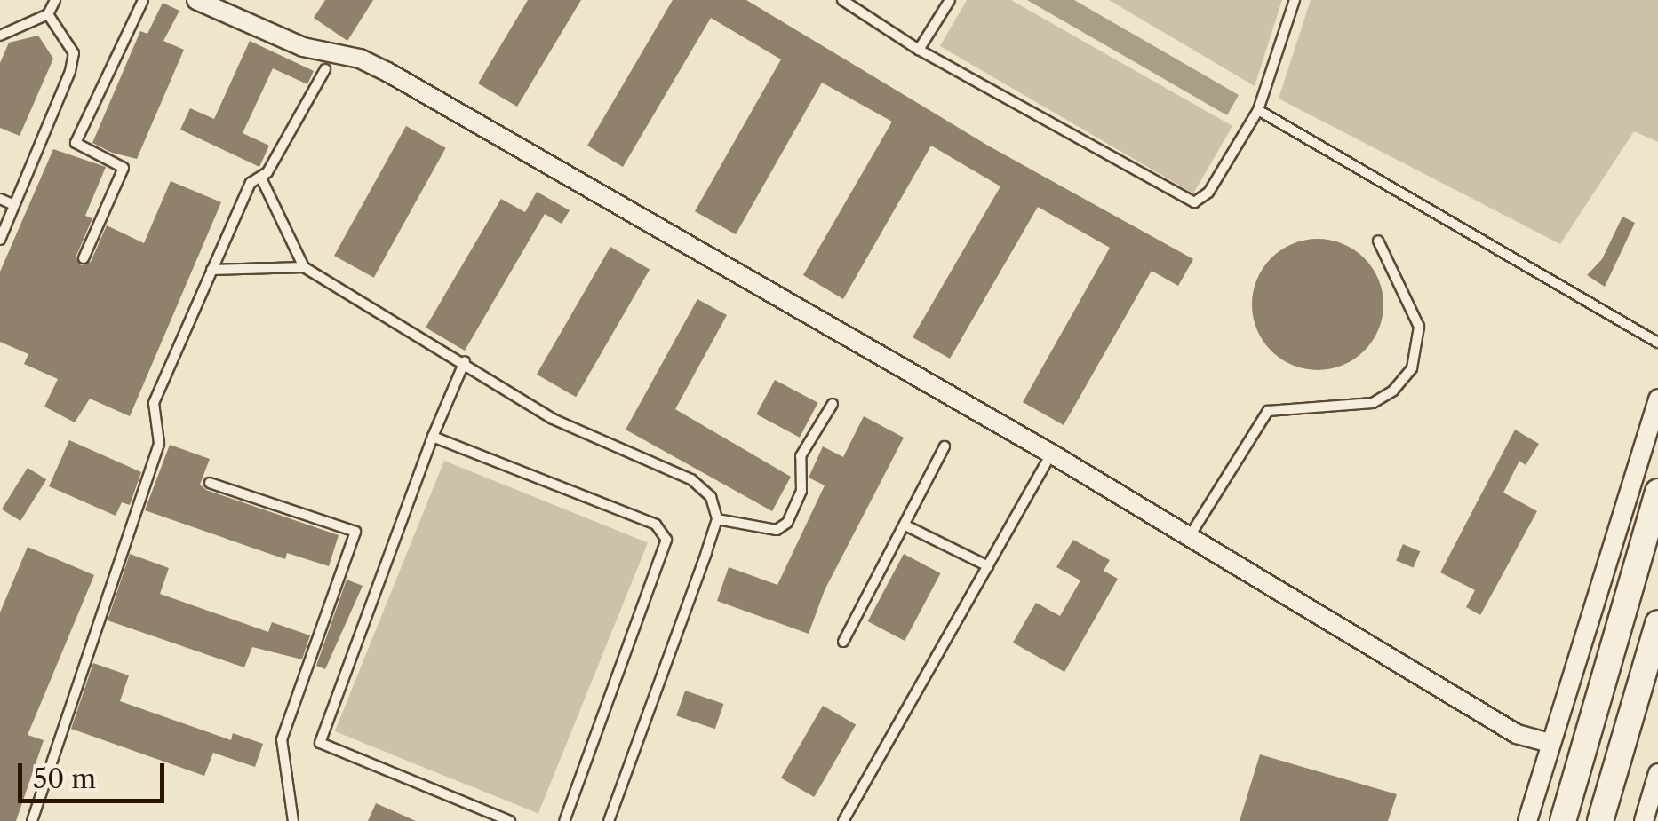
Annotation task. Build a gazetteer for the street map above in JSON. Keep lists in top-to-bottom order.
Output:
{
  "scale_bar": "50 m"
}
